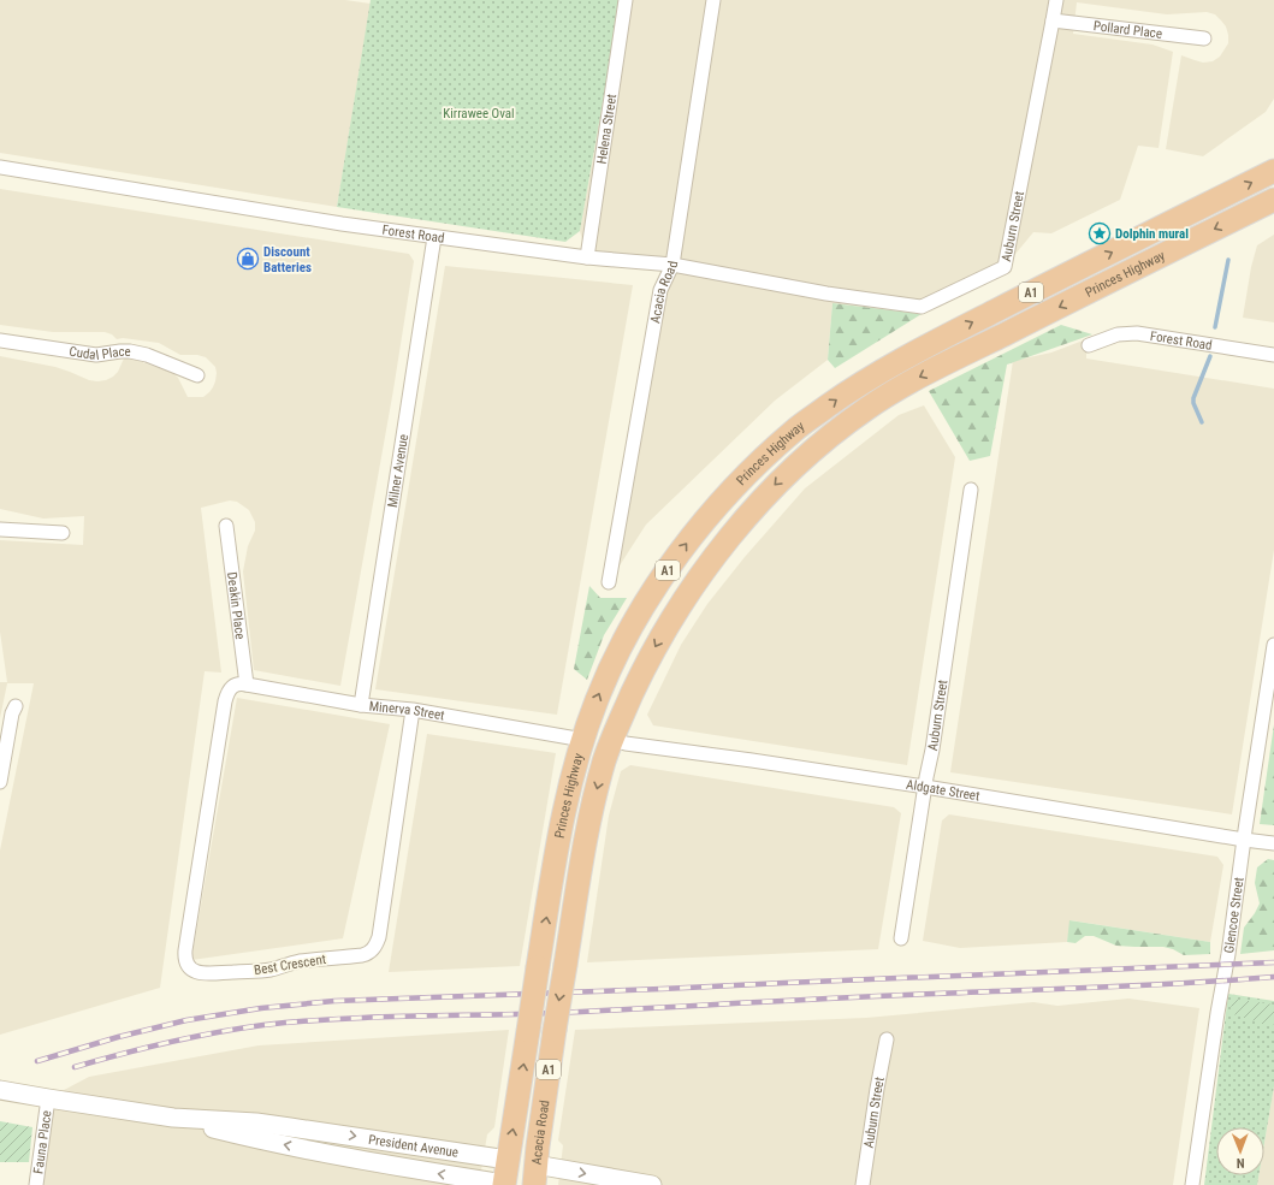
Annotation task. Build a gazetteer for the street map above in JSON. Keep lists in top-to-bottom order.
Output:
{
  "streets": {
    "highway": [
      "Princes Highway",
      "Acacia Road",
      "A1",
      "President Avenue"
    ],
    "street": [
      "Pollard Place",
      "Helena Street",
      "Auburn Street",
      "Forest Road",
      "Cudal Place",
      "Milner Avenue",
      "Deakin Place",
      "Minerva Street",
      "Aldgate Street",
      "Glencoe Street",
      "Best Crescent",
      "Fauna Place"
    ]
  },
  "crossings": [
    ["Pollard Place", "Auburn Street"],
    ["Helena Street", "Forest Road"],
    ["Auburn Street", "Forest Road"],
    ["Auburn Street", "Aldgate Street"],
    ["Forest Road", "Acacia Road"],
    ["Forest Road", "Milner Avenue"],
    ["Princes Highway", "Acacia Road"],
    ["Princes Highway", "Minerva Street"],
    ["Princes Highway", "Aldgate Street"],
    ["Acacia Road", "President Avenue"],
    ["Milner Avenue", "Minerva Street"],
    ["Deakin Place", "Minerva Street"],
    ["Minerva Street", "Best Crescent"],
    ["Aldgate Street", "Glencoe Street"],
    ["Fauna Place", "President Avenue"]
  ],
  "parks": ["Kirrawee Oval"],
  "places": {
    "place": ["Dolphin mural"],
    "shop": ["Discount Batteries"]
  },
  "north": "bottom"
}
